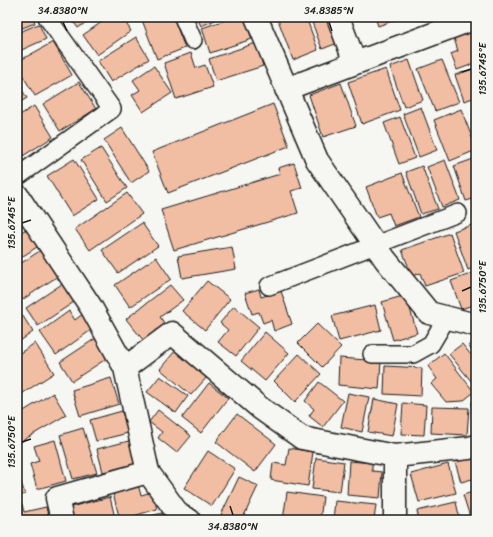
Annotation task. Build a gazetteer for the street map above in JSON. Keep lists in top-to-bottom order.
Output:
{
  "coordinates": [
    "34.8380°N",
    "34.8385°N",
    "135.6745°E",
    "135.6750°E"
  ]
}
